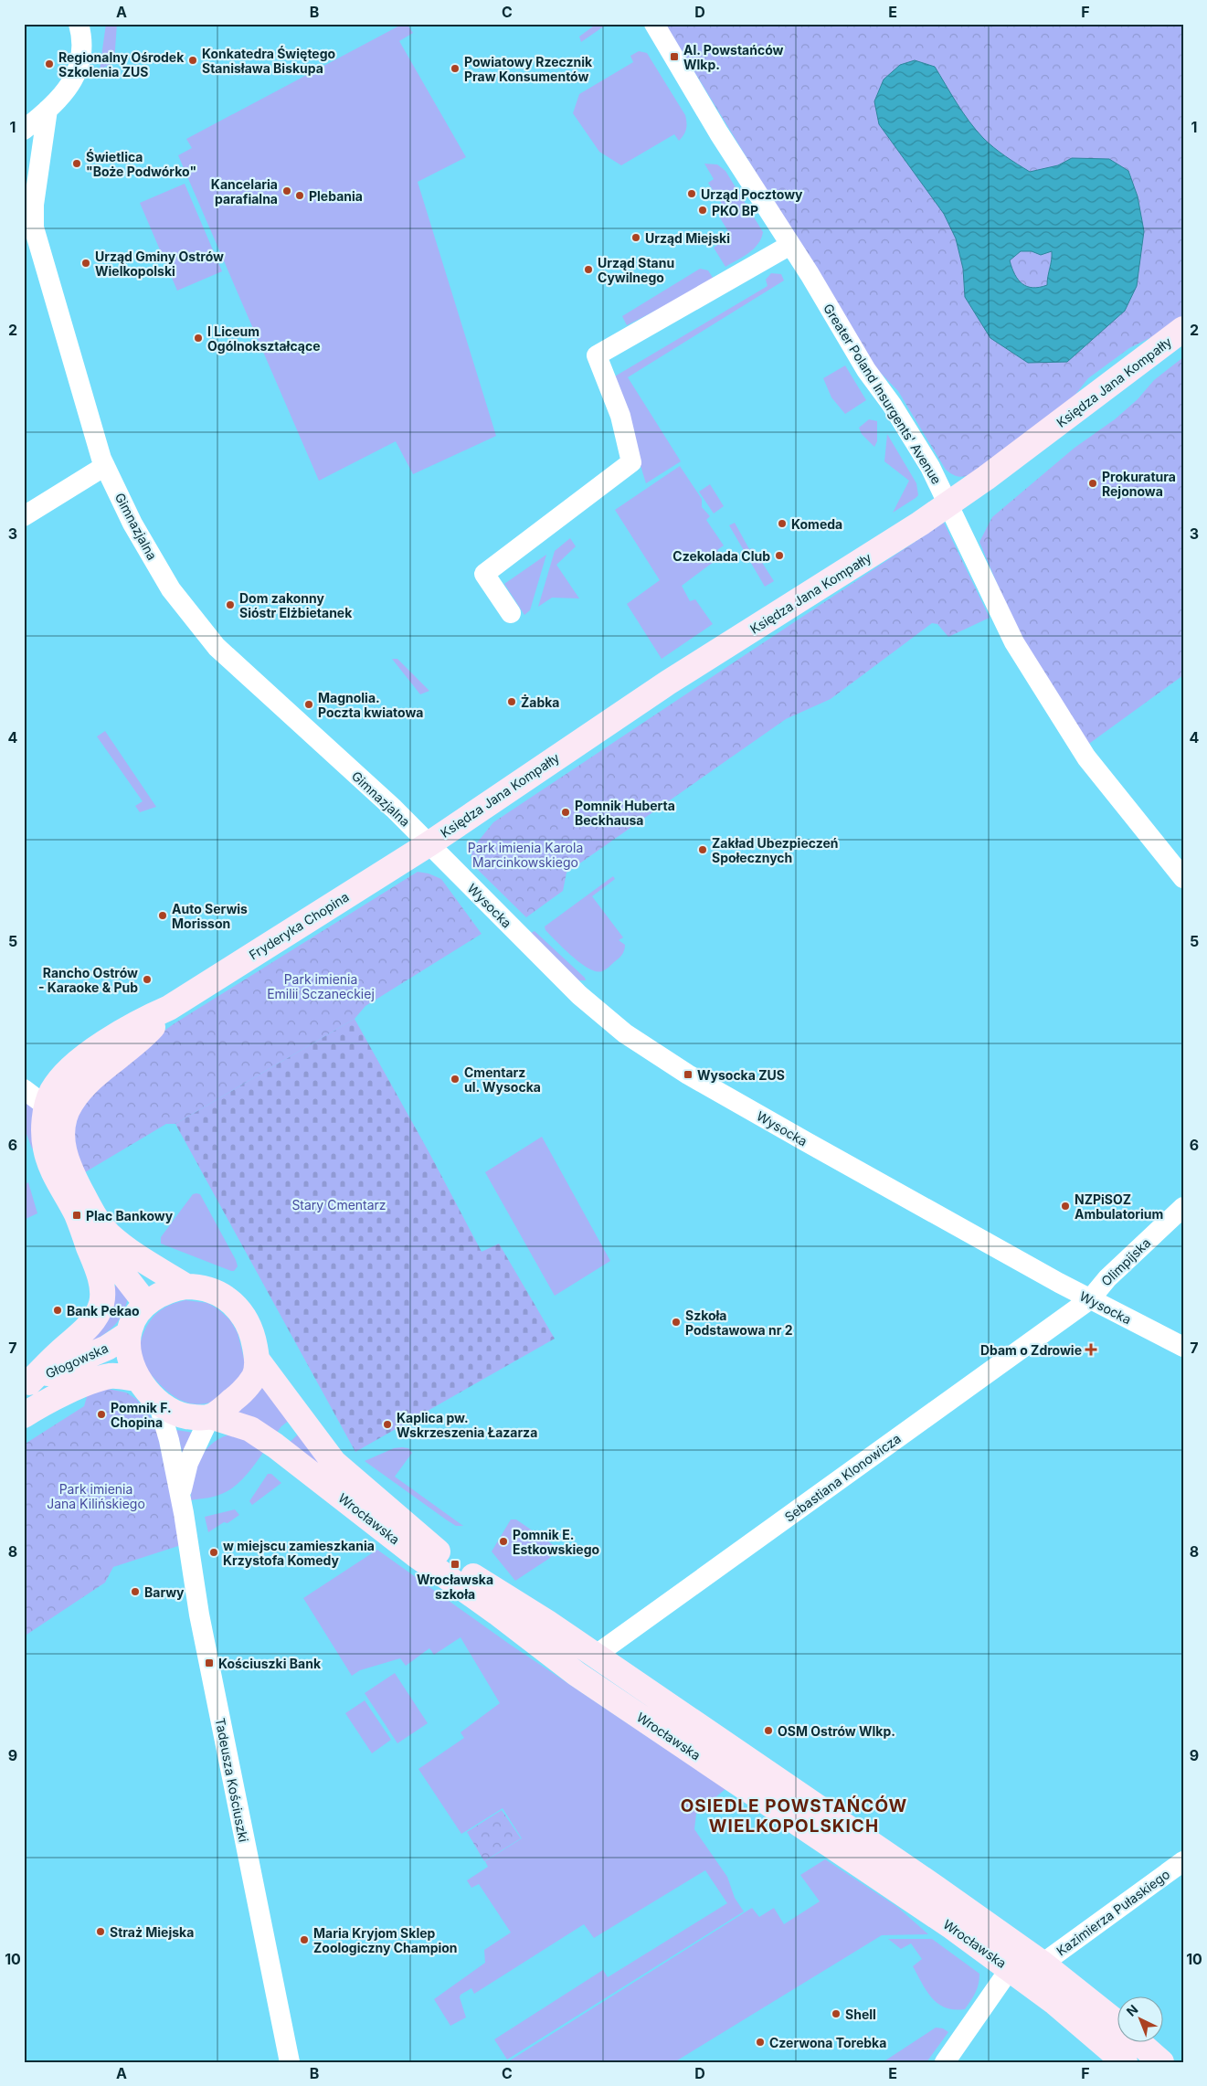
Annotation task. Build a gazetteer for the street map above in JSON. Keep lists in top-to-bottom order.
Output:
{
  "streets": {
    "main road": [
      "Księdza Jana Kompałły",
      "Fryderyka Chopina",
      "Głogowska",
      "Wrocławska"
    ],
    "street": [
      "Greater Poland Insurgents' Avenue",
      "Gimnazjalna",
      "Wysocka",
      "Olimpijska",
      "Sebastiana Klonowicza",
      "Tadeusza Kościuszki",
      "Kazimierza Pułaskiego"
    ]
  },
  "crossings": [
    ["Księdza Jana Kompałły", "Greater Poland Insurgents' Avenue"],
    ["Księdza Jana Kompałły", "Gimnazjalna"],
    ["Księdza Jana Kompałły", "Wysocka"],
    ["Księdza Jana Kompałły", "Fryderyka Chopina"],
    ["Gimnazjalna", "Wysocka"],
    ["Gimnazjalna", "Fryderyka Chopina"],
    ["Wysocka", "Fryderyka Chopina"],
    ["Wysocka", "Olimpijska"],
    ["Wysocka", "Sebastiana Klonowicza"],
    ["Olimpijska", "Sebastiana Klonowicza"],
    ["Głogowska", "Wrocławska"],
    ["Głogowska", "Tadeusza Kościuszki"],
    ["Sebastiana Klonowicza", "Wrocławska"],
    ["Wrocławska", "Tadeusza Kościuszki"],
    ["Wrocławska", "Kazimierza Pułaskiego"]
  ],
  "districts": ["OSIEDLE POWSTAŃCÓW WIELKOPOLSKICH"],
  "parks": [
    "Park imienia Karola Marcinkowskiego",
    "Park imienia Emilii Sczaneckiej",
    "Stary Cmentarz",
    "Park imienia Jana Kilińskiego"
  ],
  "places": {
    "transit": [
      "Al. Powstańców Wlkp.",
      "Wysocka ZUS",
      "Plac Bankowy",
      "Wrocławska szkoła",
      "Kościuszki Bank"
    ],
    "other": [
      "Konkatedra Świętego Stanisława Biskupa",
      "Regionalny Ośrodek Szkolenia ZUS",
      "Powiatowy Rzecznik Praw Konsumentów",
      "Świetlica \"Boże Podwórko\"",
      "Kancelaria parafialna",
      "Urząd Pocztowy",
      "Plebania",
      "PKO BP",
      "Urząd Miejski",
      "Urząd Gminy Ostrów Wielkopolski",
      "Urząd Stanu Cywilnego",
      "I Liceum Ogólnokształcące",
      "Prokuratura Rejonowa",
      "Komeda",
      "Czekolada Club",
      "Dom zakonny Sióstr Elżbietanek",
      "Żabka",
      "Magnolia. Poczta kwiatowa",
      "Pomnik Huberta Beckhausa",
      "Zakład Ubezpieczeń Społecznych",
      "Auto Serwis Morisson",
      "Rancho Ostrów - Karaoke & Pub",
      "Cmentarz ul. Wysocka",
      "NZPiSOZ Ambulatorium",
      "Bank Pekao",
      "Szkoła Podstawowa nr 2",
      "Pomnik F. Chopina",
      "Kaplica pw. Wskrzeszenia Łazarza",
      "Pomnik E. Estkowskiego",
      "w miejscu zamieszkania Krzystofa Komedy",
      "Barwy",
      "OSM Ostrów Wlkp.",
      "Straż Miejska",
      "Maria Kryjom Sklep Zoologiczny Champion",
      "Shell",
      "Czerwona Torebka"
    ],
    "health": ["Dbam o Zdrowie"]
  },
  "north": "top left",
  "grid": {
    "columns": [
      "A",
      "B",
      "C",
      "D",
      "E",
      "F"
    ],
    "rows": [
      "1",
      "2",
      "3",
      "4",
      "5",
      "6",
      "7",
      "8",
      "9",
      "10"
    ]
  }
}
